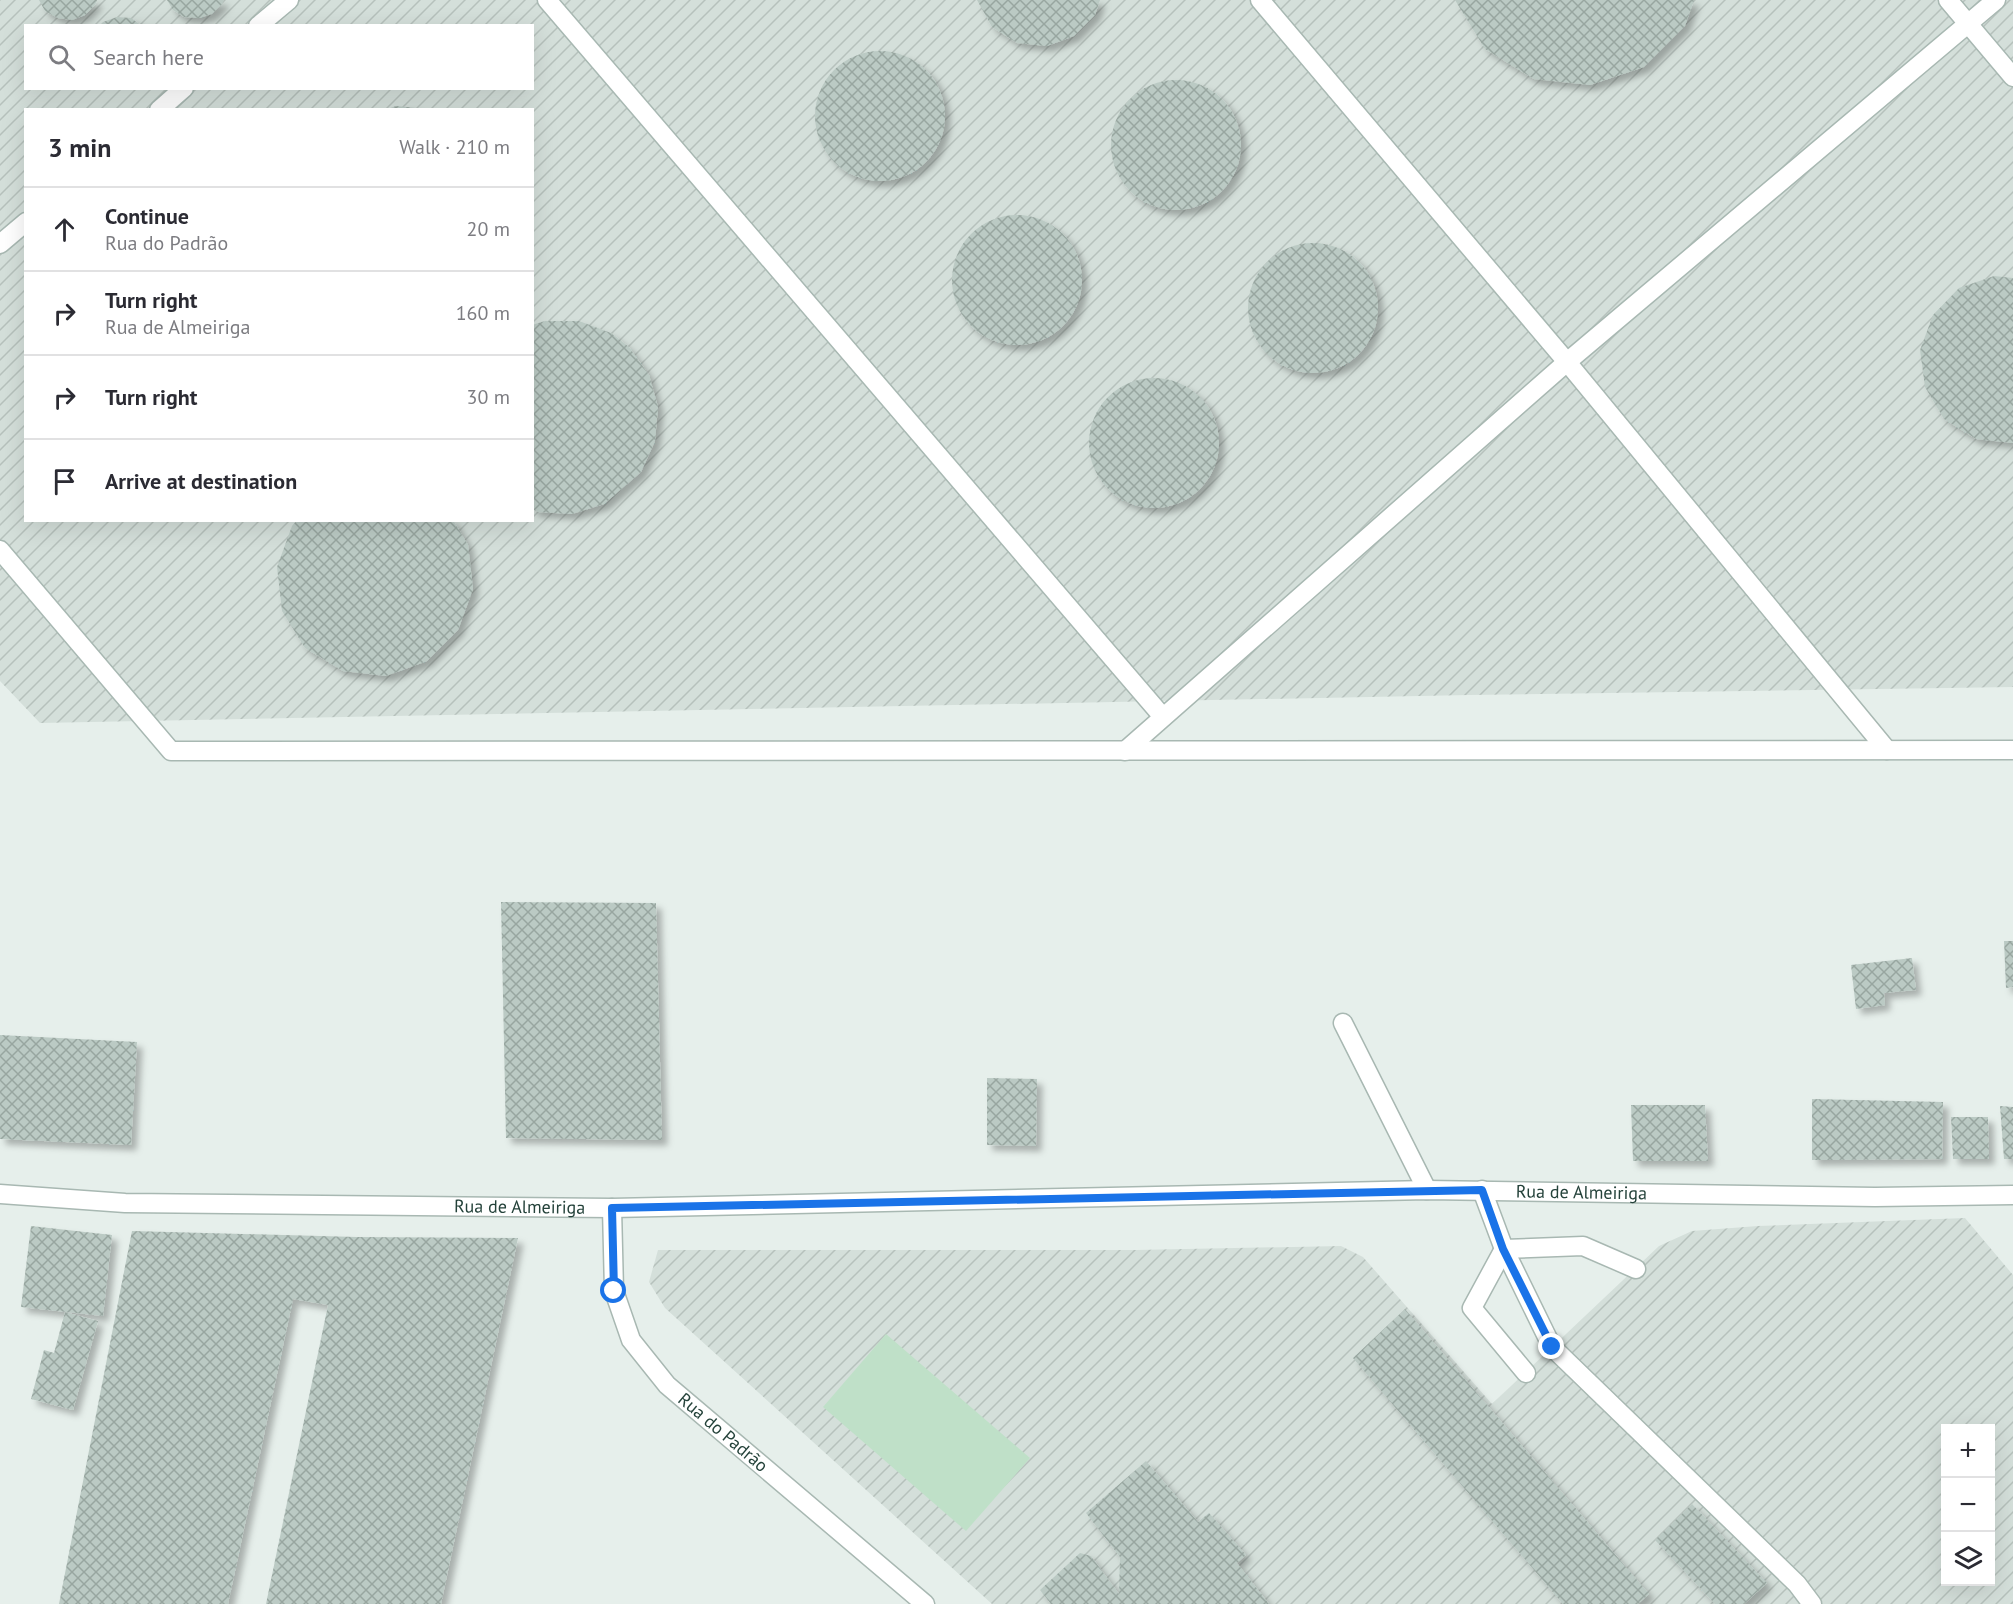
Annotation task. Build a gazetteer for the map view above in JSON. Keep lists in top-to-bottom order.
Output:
{
  "streets": {
    "street": ["Rua de Almeiriga", "Rua do Padrão"]
  },
  "crossings": [
    ["Rua de Almeiriga", "Rua do Padrão"]
  ],
  "page": {
    "search": "Search here",
    "heading": ["3 min", "Walk · 210 m"],
    "list": [
      ["Continue", "Rua do Padrão", "20 m"],
      ["Turn right", "Rua de Almeiriga", "160 m"],
      ["Turn right", "30 m"],
      "Arrive at destination"
    ],
    "map_buttons": ["+", "−"]
  }
}
